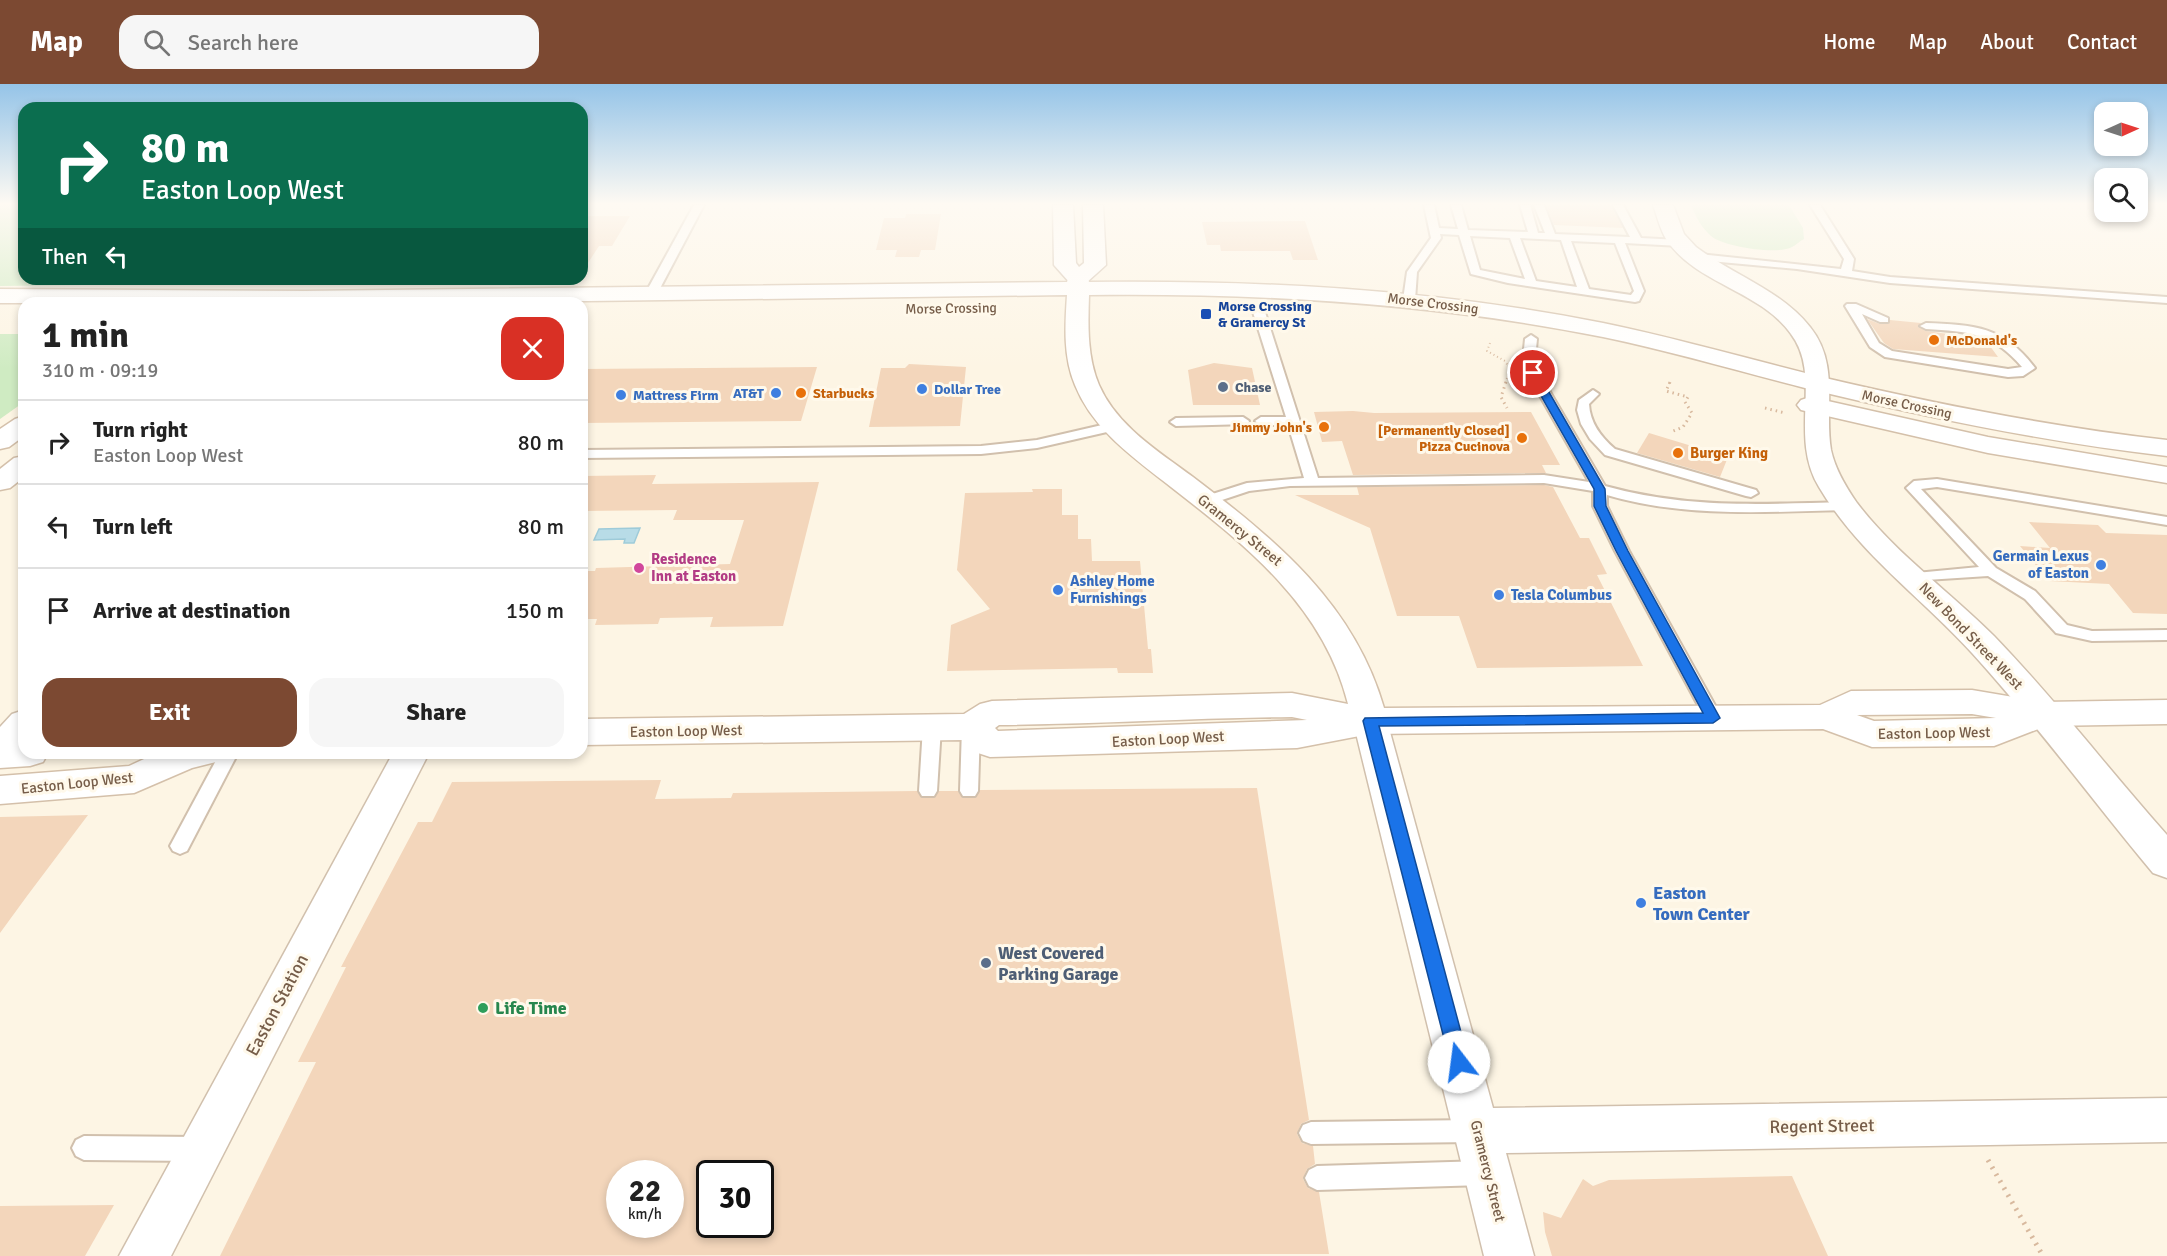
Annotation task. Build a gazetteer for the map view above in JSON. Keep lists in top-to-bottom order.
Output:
{
  "streets": {
    "street": [
      "Morse Crossing",
      "Gramercy Street",
      "New Bond Street West",
      "Easton Loop West",
      "Easton Station",
      "Regent Street"
    ]
  },
  "crossings": [
    ["Morse Crossing", "Gramercy Street"],
    ["Morse Crossing", "New Bond Street West"],
    ["Gramercy Street", "Easton Loop West"],
    ["Gramercy Street", "Regent Street"],
    ["New Bond Street West", "Easton Loop West"]
  ],
  "places": {
    "transit": ["Morse Crossing & Gramercy St"],
    "other": [
      "McDonald's",
      "Chase",
      "Dollar Tree",
      "AT&T",
      "Starbucks",
      "Mattress Firm",
      "Jimmy John's",
      "[Permanently Closed] Pizza Cucinova",
      "Burger King",
      "Germain Lexus of Easton",
      "Residence Inn at Easton",
      "Ashley Home Furnishings",
      "Tesla Columbus",
      "Easton Town Center",
      "West Covered Parking Garage",
      "Life Time"
    ]
  },
  "north": "right",
  "page": {
    "header": "Map",
    "search": "Search here",
    "nav": [
      "Home",
      "Map",
      "About",
      "Contact"
    ],
    "turn": ["80 m", "Easton Loop West"],
    "then": "Then",
    "heading": ["1 min", "310 m · 09:19"],
    "list": [
      {
        "name": "Turn right",
        "note": "Easton Loop West",
        "value": "80 m"
      },
      {
        "name": "Turn left",
        "value": "80 m"
      },
      {
        "name": "Arrive at destination",
        "value": "150 m"
      }
    ],
    "buttons": ["Exit", "Share"],
    "speed": "22 km/h",
    "limit": "30"
  }
}
